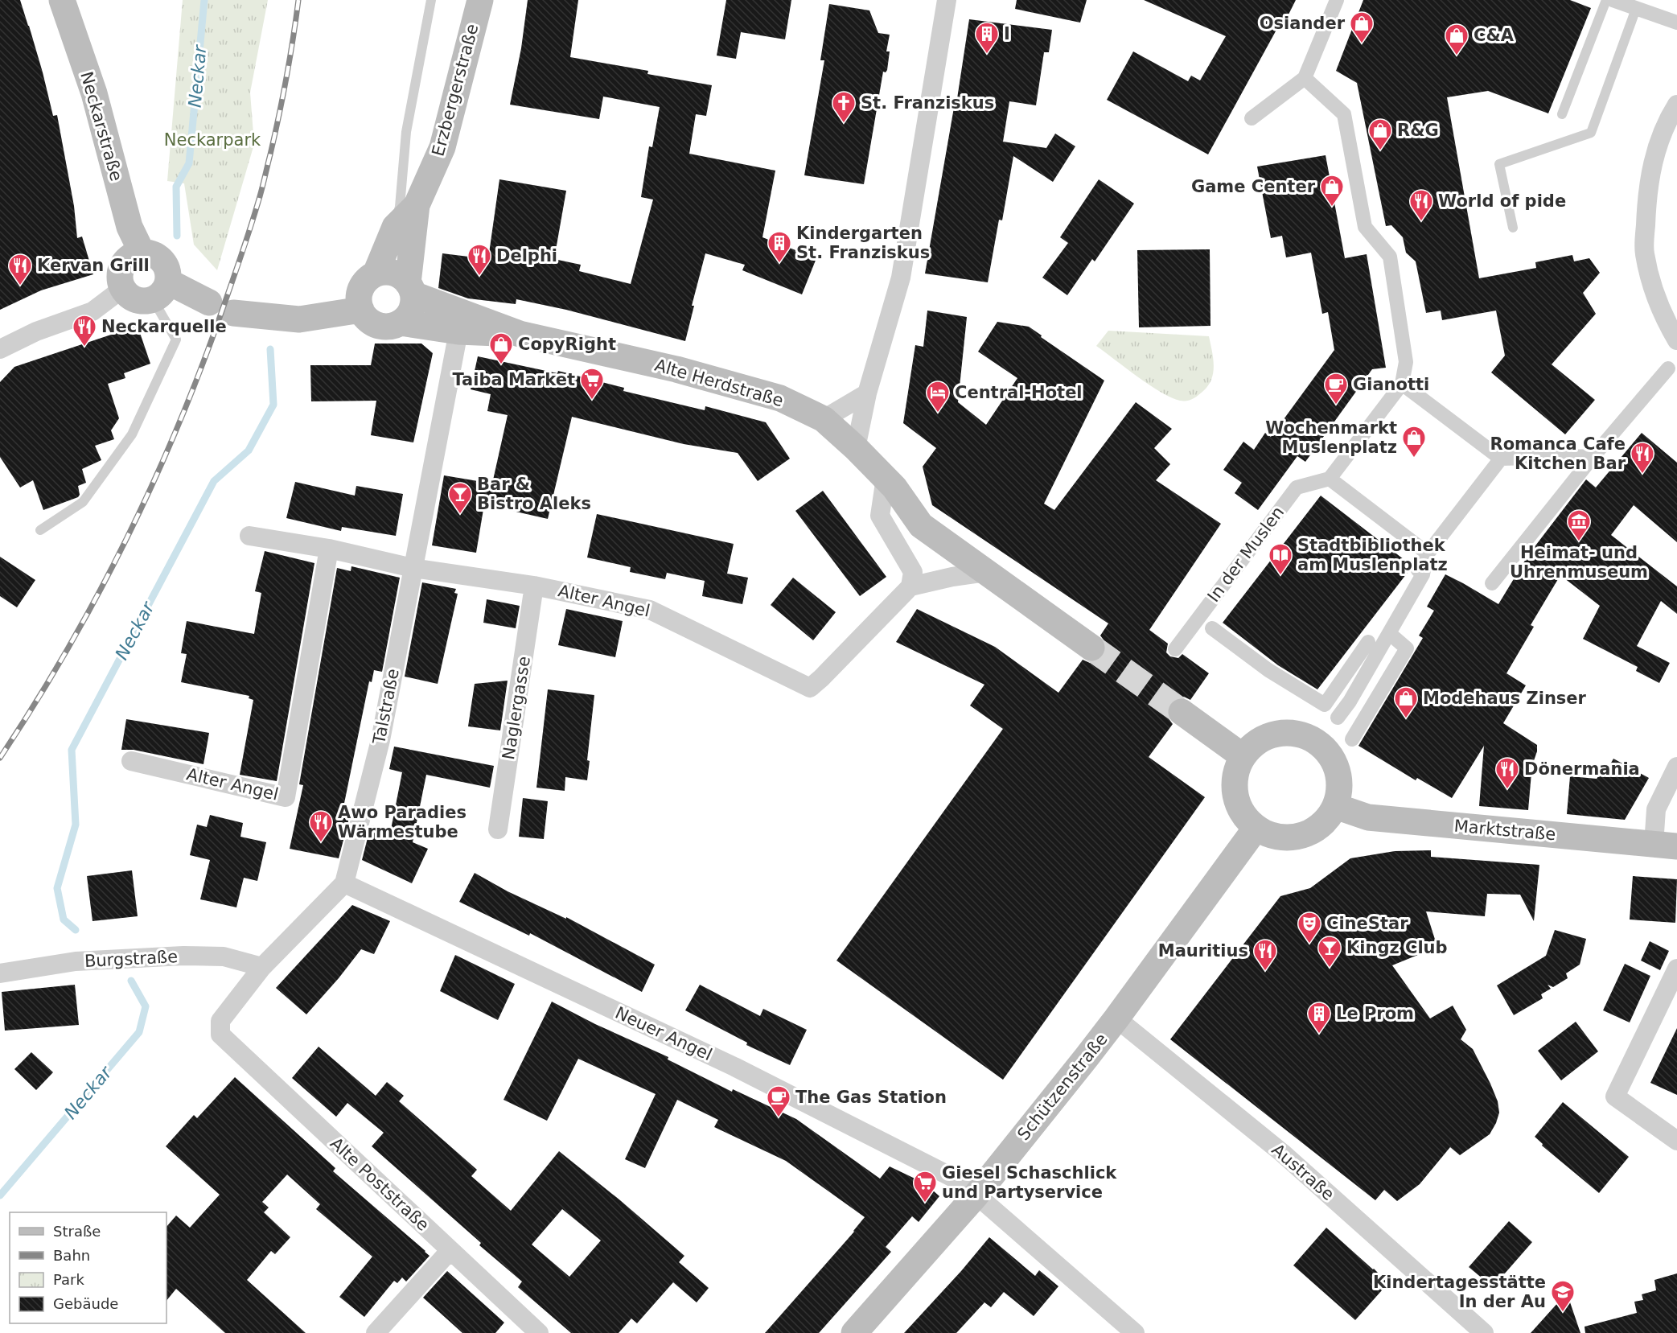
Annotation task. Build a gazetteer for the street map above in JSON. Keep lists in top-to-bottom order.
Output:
{
  "streets": {
    "main road": [
      "Erzbergerstraße",
      "Neckarstraße",
      "Alte Herdstraße",
      "Marktstraße",
      "Schützenstraße"
    ],
    "street": [
      "In der Muslen",
      "Alter Angel",
      "Talstraße",
      "Naglergasse",
      "Burgstraße",
      "Neuer Angel",
      "Austraße",
      "Alte Poststraße"
    ]
  },
  "crossings": [
    ["Erzbergerstraße", "Alte Herdstraße"],
    ["Alte Herdstraße", "Talstraße"],
    ["Alter Angel", "Talstraße"],
    ["Alter Angel", "Naglergasse"],
    ["Talstraße", "Neuer Angel"],
    ["Marktstraße", "Schützenstraße"],
    ["Burgstraße", "Alte Poststraße"],
    ["Neuer Angel", "Schützenstraße"],
    ["Schützenstraße", "Austraße"]
  ],
  "water": ["Neckar"],
  "parks": ["Neckarpark"],
  "places": {
    "shop": [
      "Osiander",
      "C&A",
      "R&G",
      "Game Center",
      "CopyRight",
      "Wochenmarkt Muslenplatz",
      "Modehaus Zinser"
    ],
    "building": ["I", "Kindergarten St. Franziskus", "Le Prom"],
    "church": ["St. Franziskus"],
    "restaurant": [
      "World of pide",
      "Delphi",
      "Kervan Grill",
      "Neckarquelle",
      "Romanca Cafe Kitchen Bar",
      "Dönermania",
      "Awo Paradies Wärmestube",
      "Mauritius"
    ],
    "supermarket": ["Taiba Market", "Giesel Schaschlick und Partyservice"],
    "cafe": ["Gianotti", "The Gas Station"],
    "hotel": ["Central-Hotel"],
    "bar": ["Bar & Bistro Aleks", "Kingz Club"],
    "museum": ["Heimat- und Uhrenmuseum"],
    "library": ["Stadtbibliothek am Muslenplatz"],
    "theatre": ["CineStar"],
    "school or university": ["Kindertagesstätte In der Au"]
  },
  "legend": [
    "Straße",
    "Bahn",
    "Park",
    "Gebäude"
  ]
}
